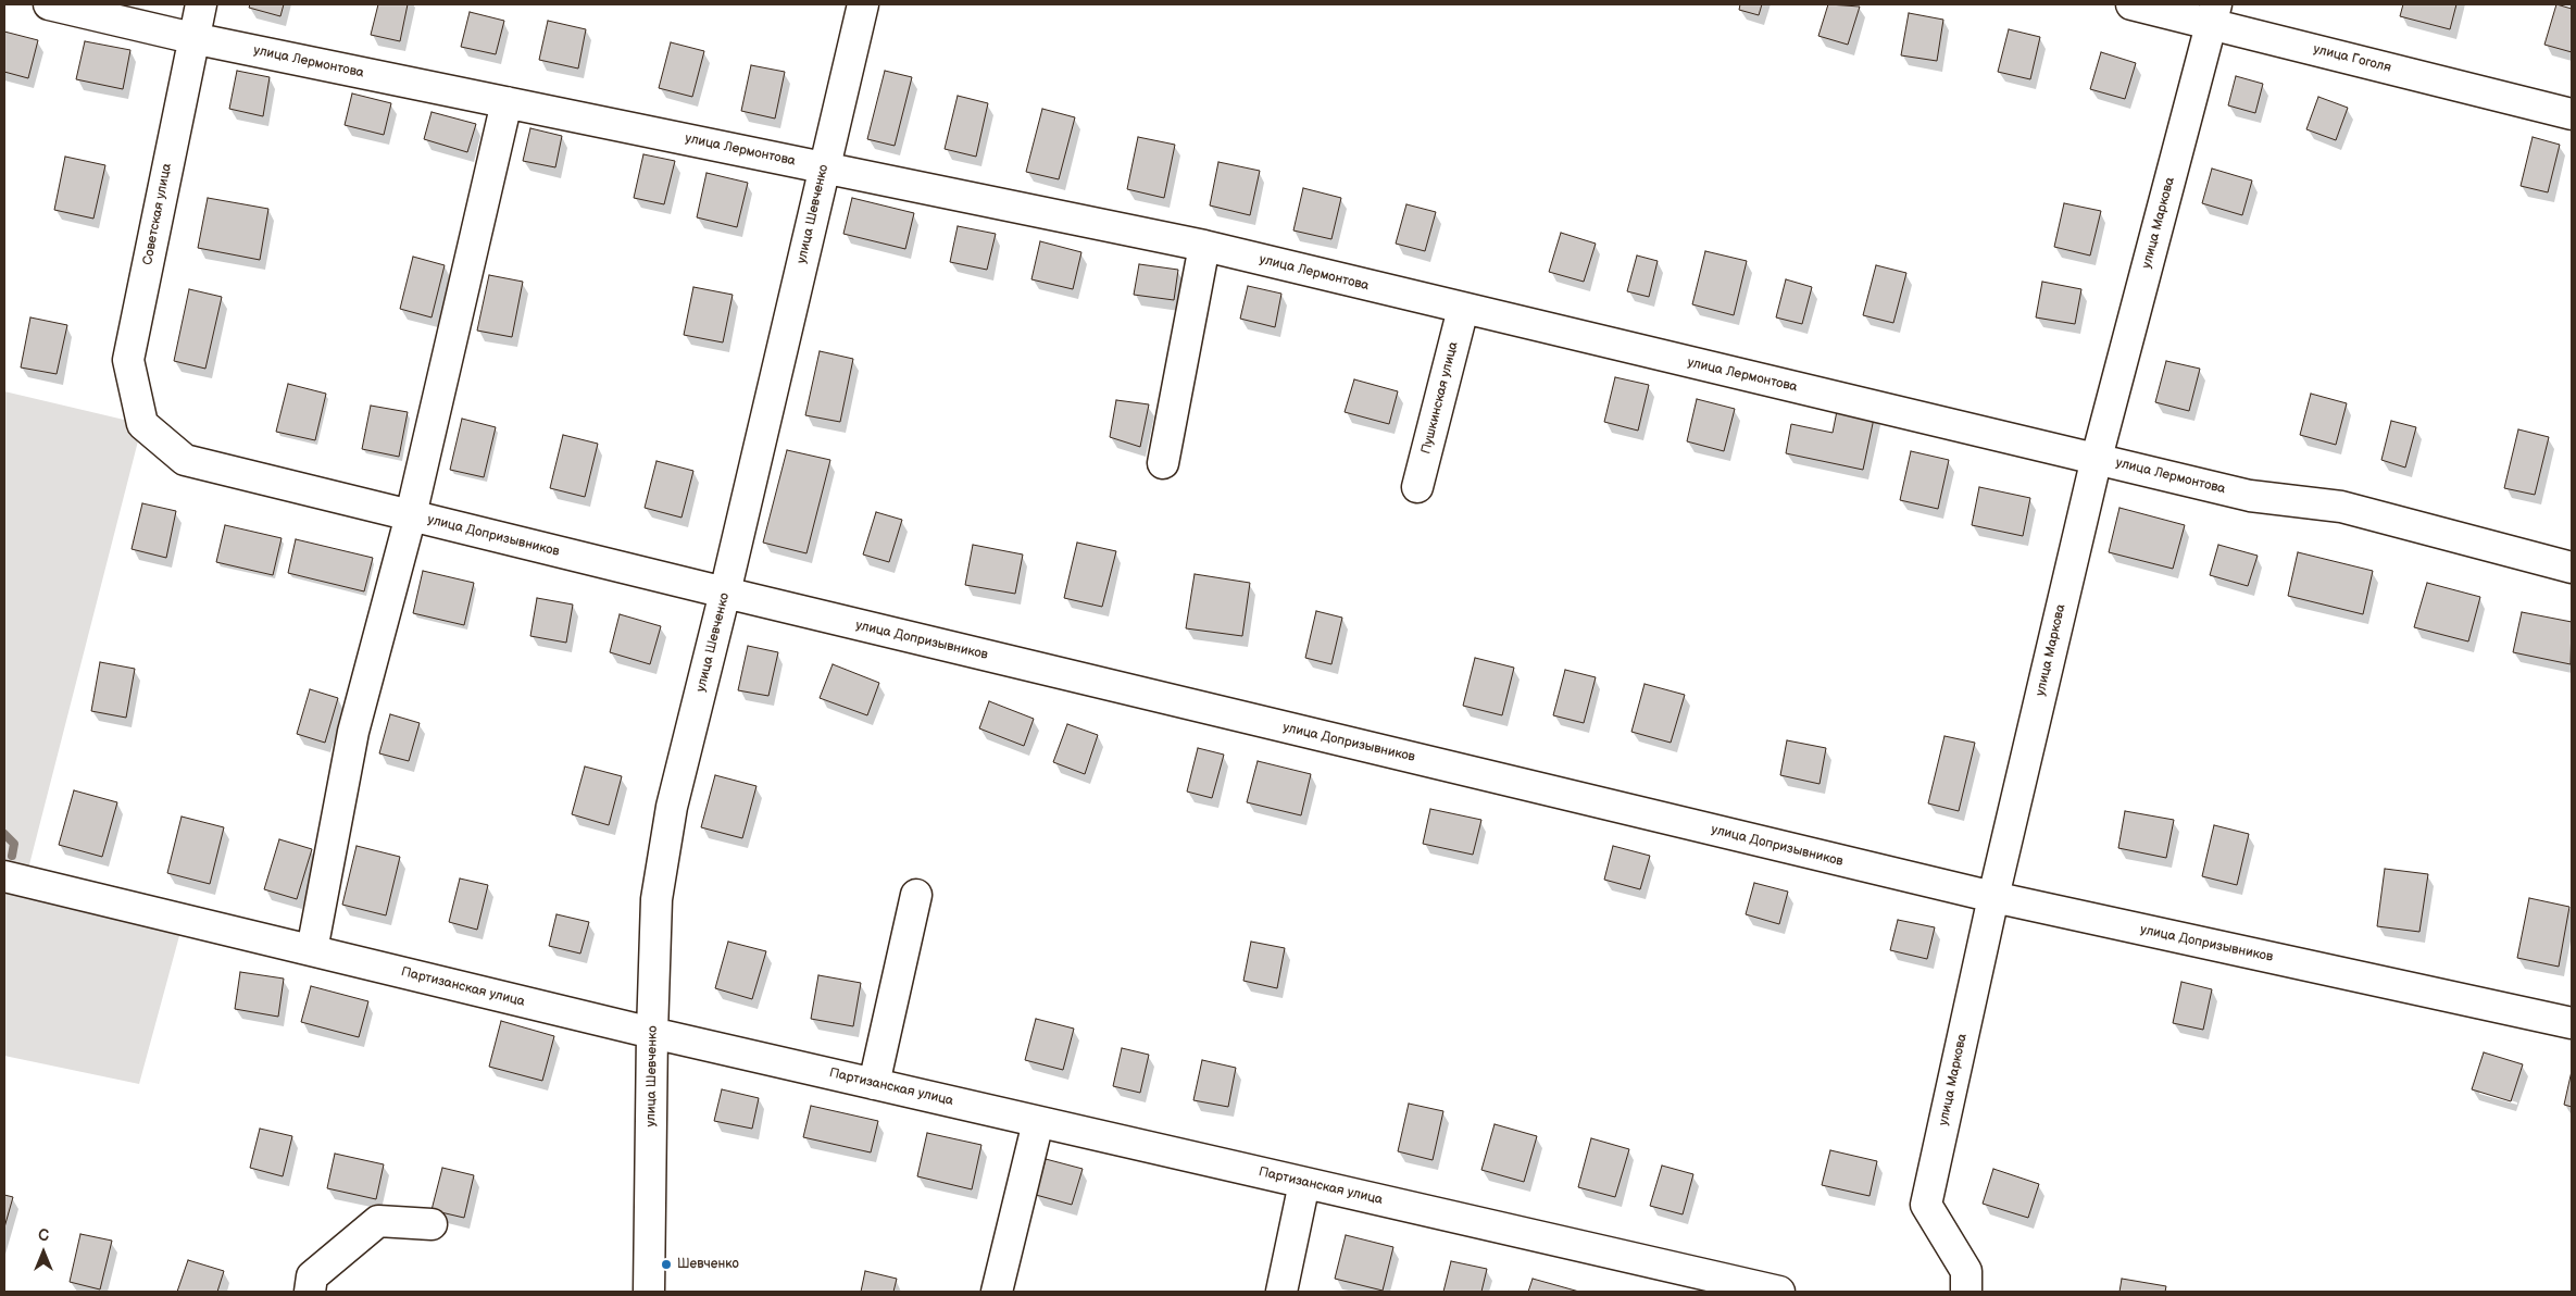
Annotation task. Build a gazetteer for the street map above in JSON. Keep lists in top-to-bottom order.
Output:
{
  "streets": {
    "street": [
      "улица Гоголя",
      "улица Лермонтова",
      "Советская улица",
      "улица Шевченко",
      "улица Маркова",
      "Пушкинская улица",
      "улица Допризывников",
      "Партизанская улица"
    ]
  },
  "crossings": [
    ["улица Гоголя", "улица Маркова"],
    ["улица Лермонтова", "Советская улица"],
    ["улица Лермонтова", "улица Шевченко"],
    ["улица Лермонтова", "улица Маркова"],
    ["улица Лермонтова", "Пушкинская улица"],
    ["Советская улица", "улица Допризывников"],
    ["улица Шевченко", "улица Допризывников"],
    ["улица Шевченко", "Партизанская улица"],
    ["улица Маркова", "улица Допризывников"]
  ],
  "places": ["Шевченко"],
  "north": "top"
}
